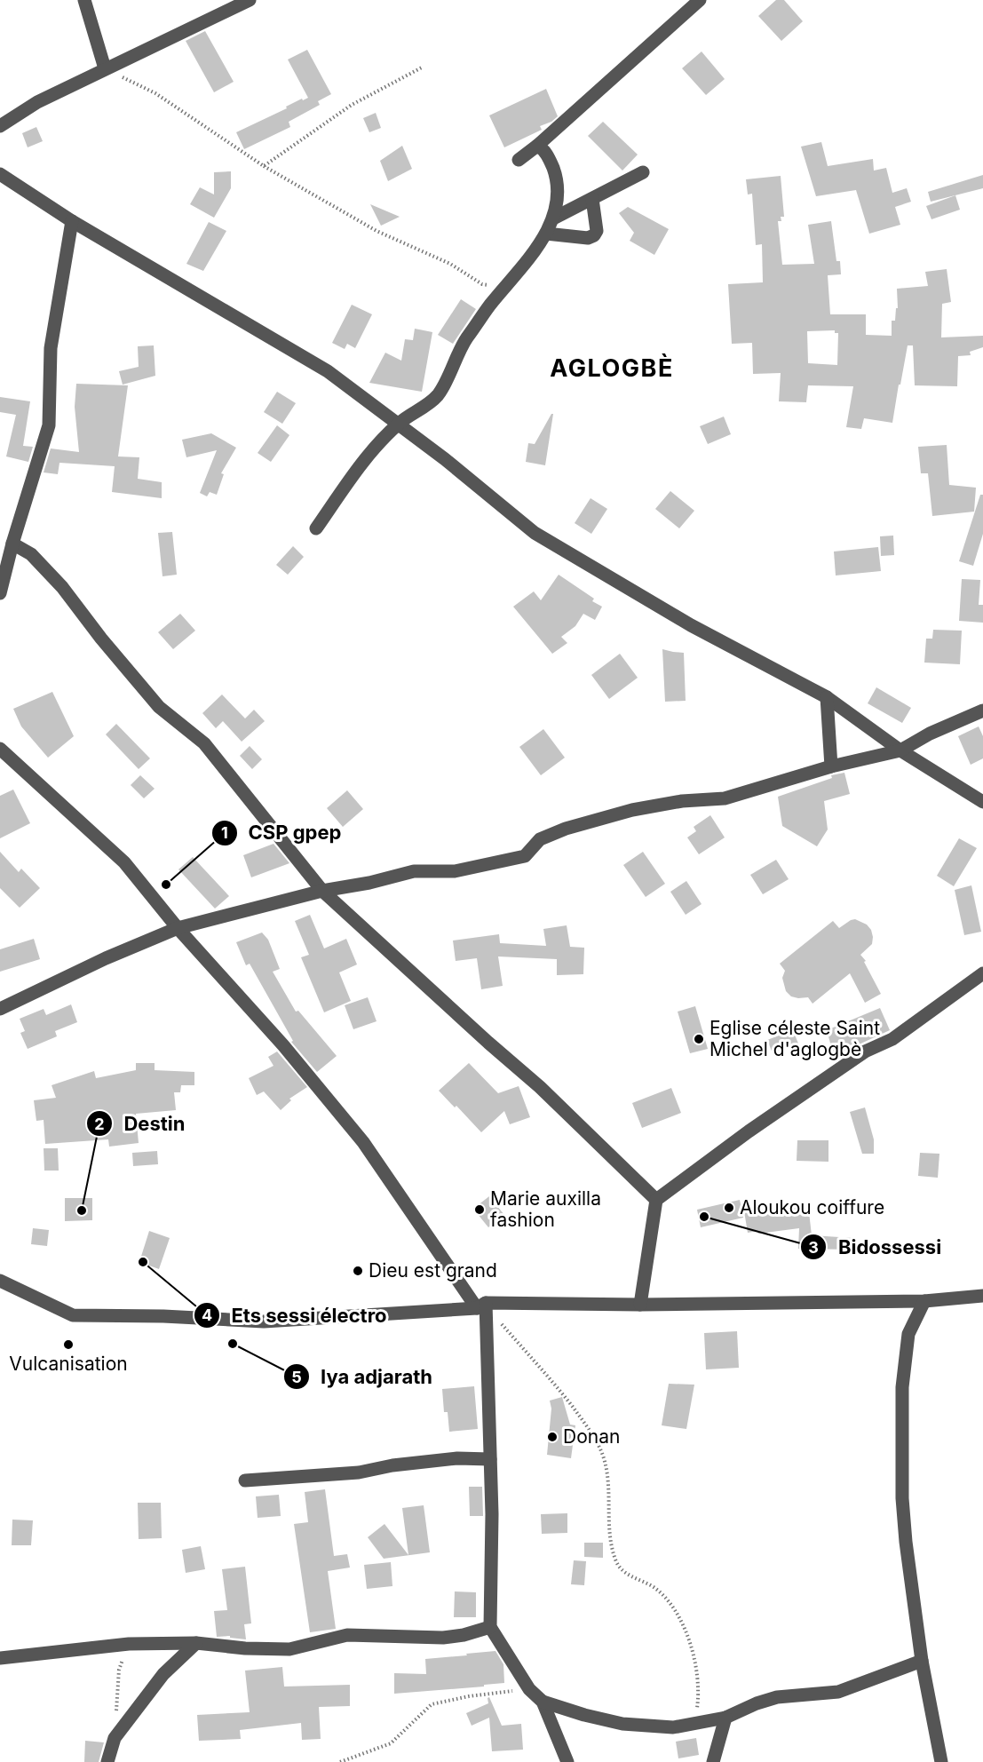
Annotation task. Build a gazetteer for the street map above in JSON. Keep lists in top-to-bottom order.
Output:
{
  "districts": ["AGLOGBÈ"],
  "places": [
    "CSP gpep",
    "Eglise céleste Saint Michel d'aglogbè",
    "Aloukou coiffure",
    "Marie auxilla fashion",
    "Destin",
    "Bidossessi",
    "Ets sessi électro",
    "Dieu est grand",
    "Iya adjarath",
    "Vulcanisation",
    "Donan"
  ]
}
